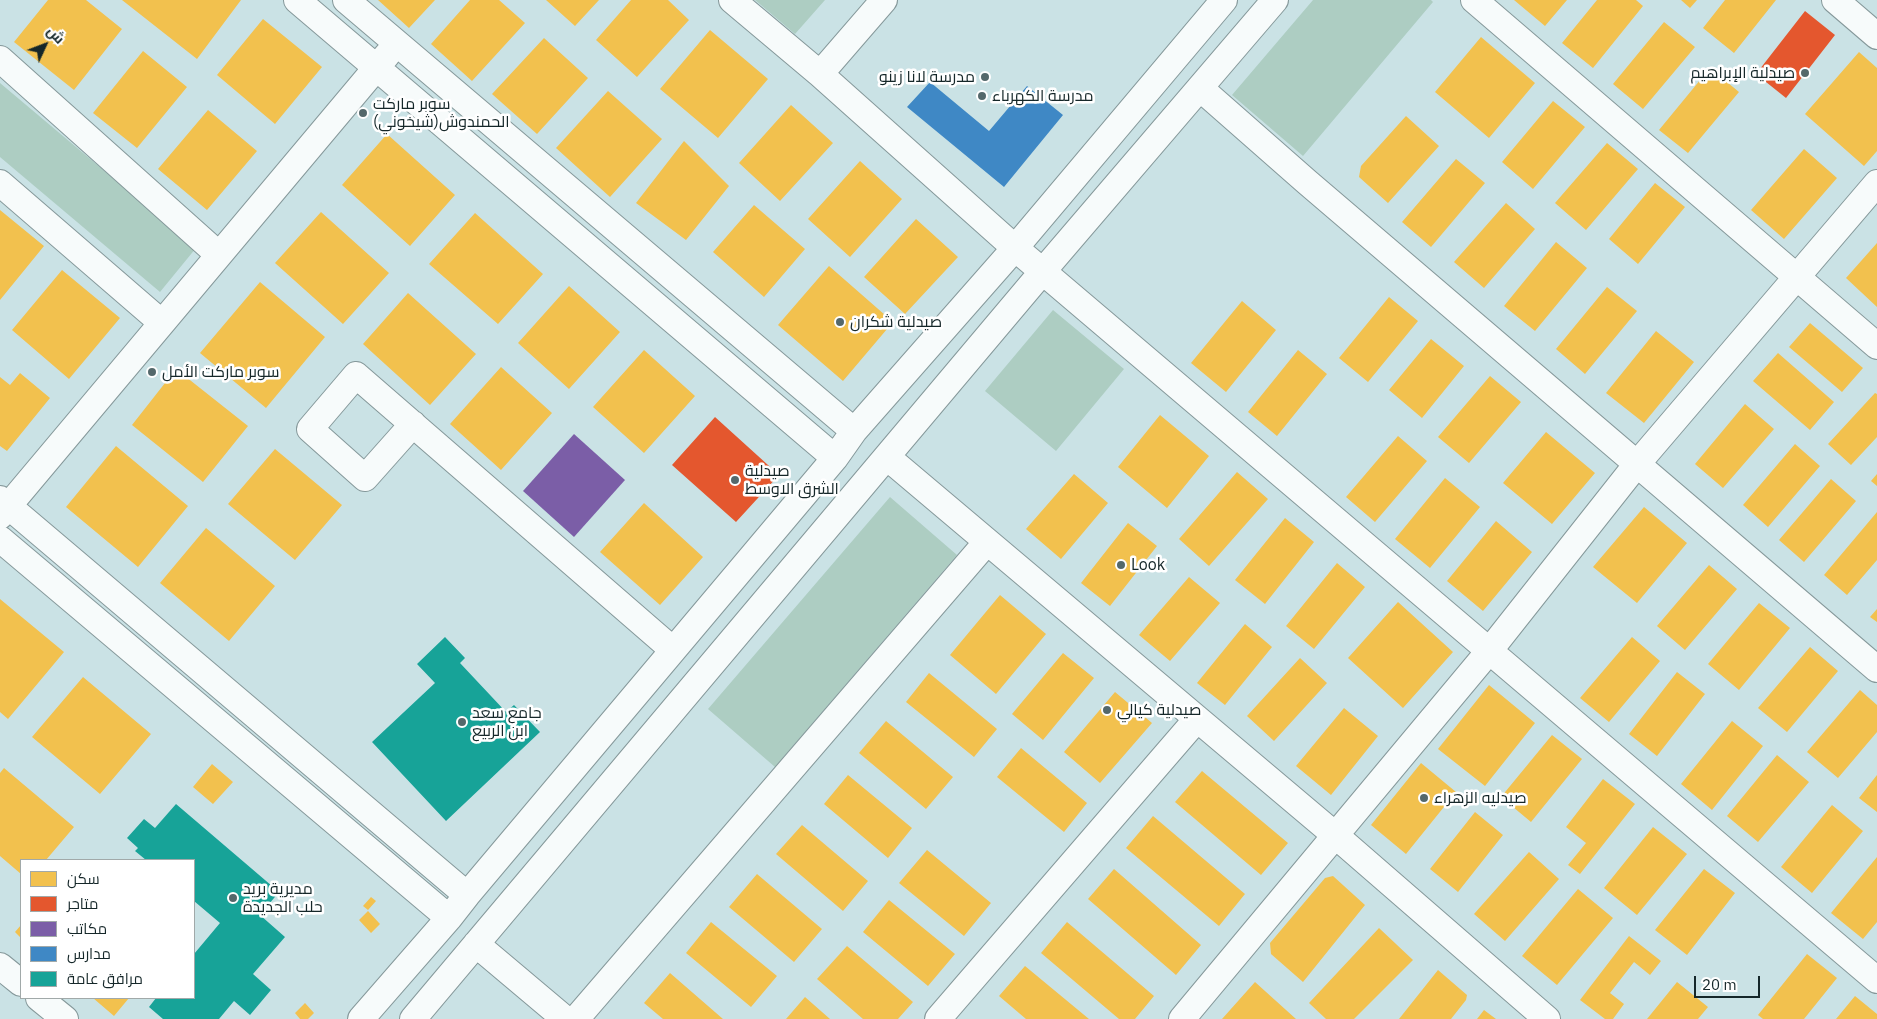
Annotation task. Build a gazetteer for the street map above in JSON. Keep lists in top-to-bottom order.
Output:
{
  "places": [
    "صيدلية الإبراهيم",
    "مدرسة لانا زينو",
    "مدرسة الكهرباء",
    "سوبر ماركت الحمندوش(شيخوني)",
    "صيدلية شكران",
    "سوبر ماركت الأمل",
    "صيدلية الشرق الاوسط",
    "Look",
    "صيدلية كيالي",
    "جامع سعد ابن الربيع",
    "صيدليه الزهراء",
    "مديرية بريد حلب الجديدة"
  ],
  "legend": [
    "سكن",
    "متاجر",
    "مكاتب",
    "مدارس",
    "مرافق عامة"
  ],
  "scale_bar": "20 m",
  "north": "top right"
}
